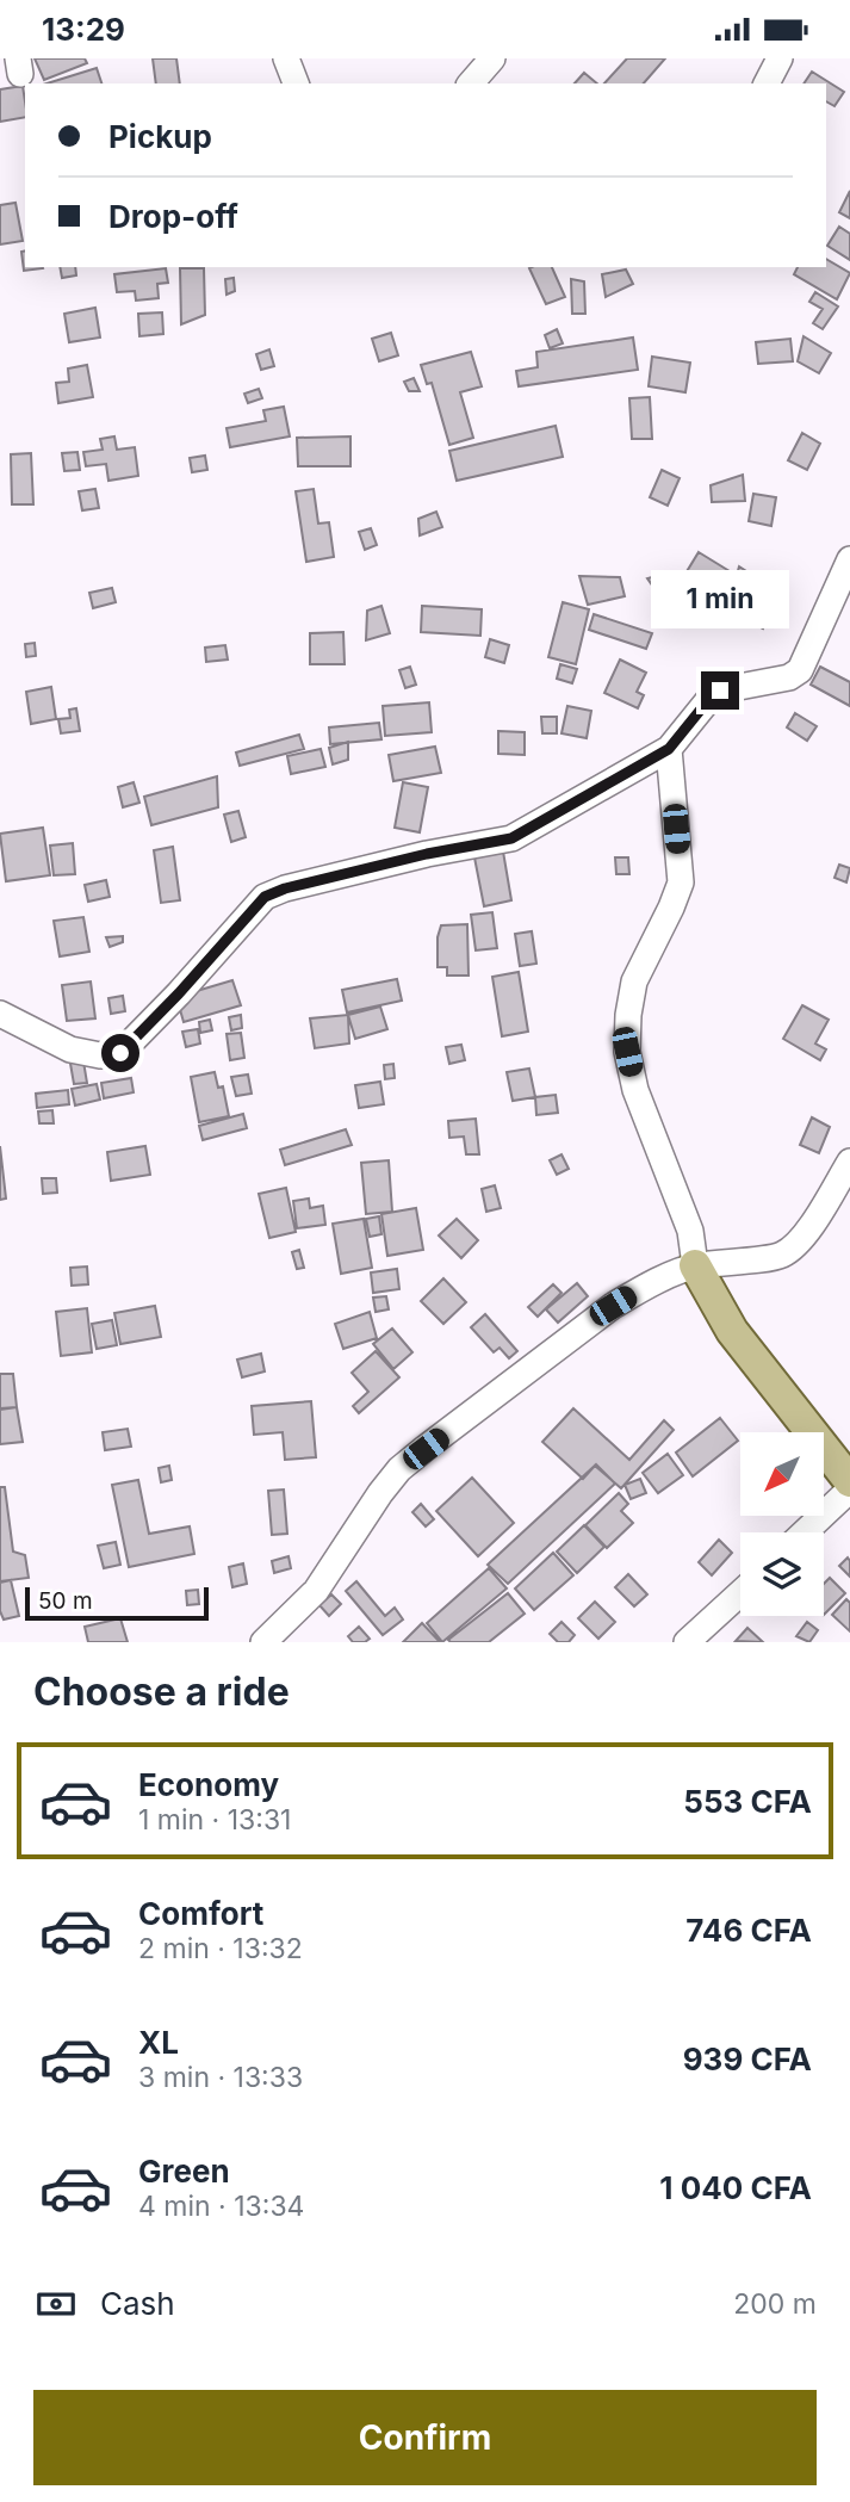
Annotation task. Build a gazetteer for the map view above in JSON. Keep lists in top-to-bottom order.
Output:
{
  "scale_bar": "50 m",
  "north": "bottom left",
  "page": {
    "status": "13:29",
    "banner": ["Pickup", "Drop-off"],
    "bubble": "1 min",
    "scale": "50 m",
    "heading": "Choose a ride",
    "list": [
      {
        "name": "Economy",
        "note": "1 min · 13:31",
        "value": "553 CFA"
      },
      {
        "name": "Comfort",
        "note": "2 min · 13:32",
        "value": "746 CFA"
      },
      {
        "name": "XL",
        "note": "3 min · 13:33",
        "value": "939 CFA"
      },
      {
        "name": "Green",
        "note": "4 min · 13:34",
        "value": "1 040 CFA"
      }
    ],
    "pay": ["Cash", "200 m"],
    "buttons": "Confirm"
  }
}
